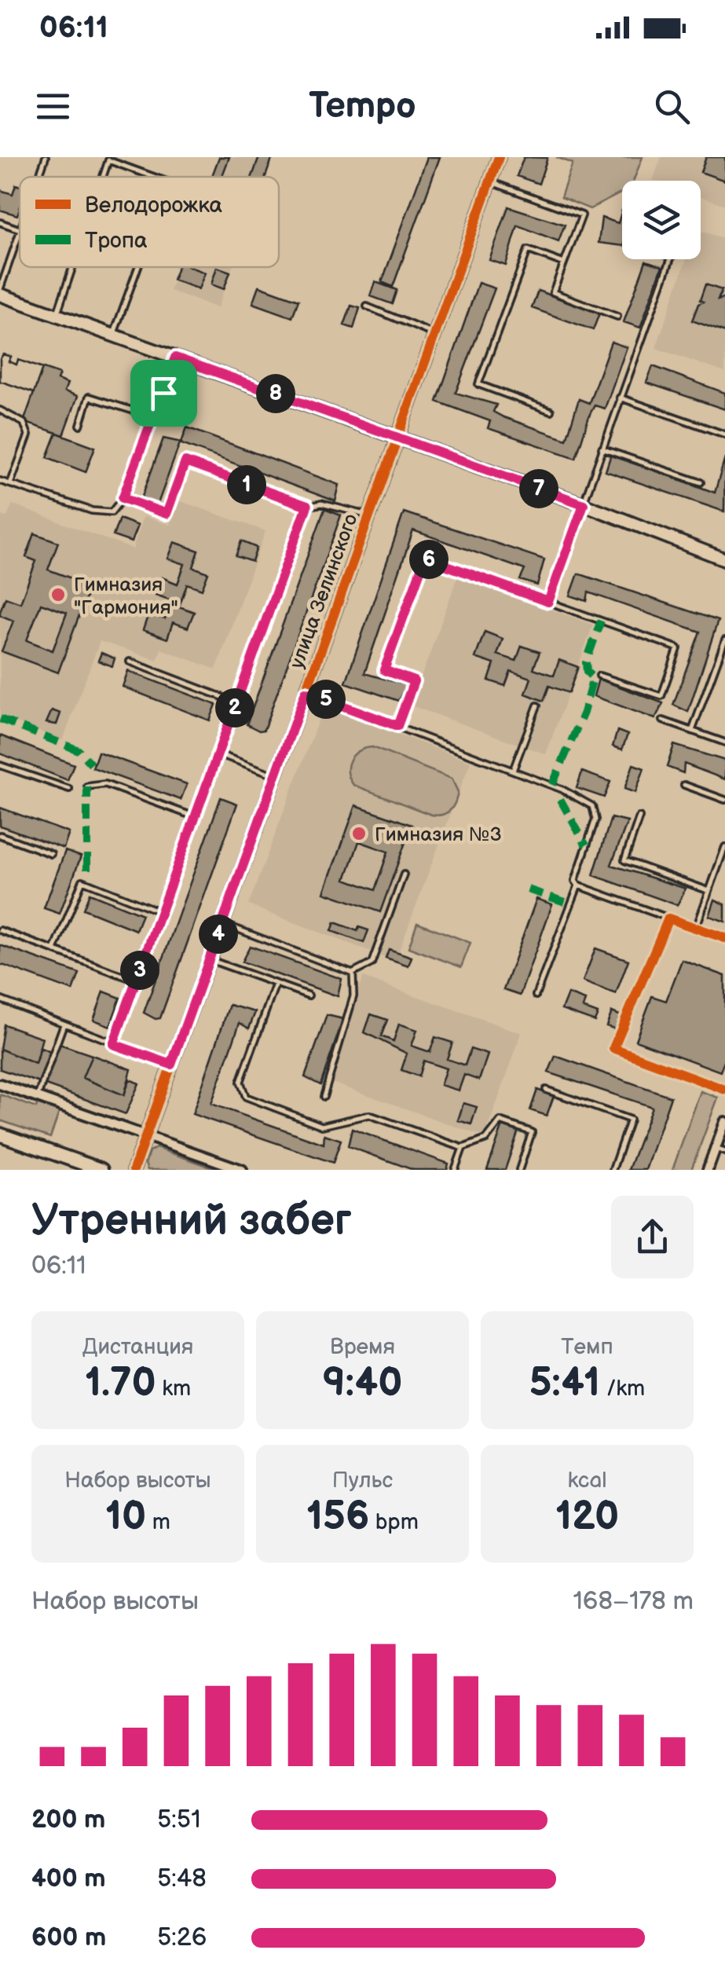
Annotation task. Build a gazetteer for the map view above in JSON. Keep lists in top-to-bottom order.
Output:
{
  "streets": {
    "street": ["улица Зелинского"]
  },
  "places": ["Гимназия \"Гармония\"", "Гимназия №3"],
  "legend": ["Велодорожка", "Тропа"],
  "page": {
    "status": "06:11",
    "header": "Tempo",
    "pins": [
      "8",
      "1",
      "7",
      "6",
      "5",
      "2",
      "4",
      "3"
    ],
    "heading": ["Утренний забег", "06:11"],
    "stats": [
      ["Дистанция", "1.70 km"],
      ["Время", "9:40"],
      ["Темп", "5:41 /km"],
      ["Набор высоты", "10 m"],
      ["Пульс", "156 bpm"],
      ["kcal", "120"]
    ],
    "chart": ["Набор высоты", "168–178 m"],
    "list": [
      {
        "name": "200 m",
        "note": "5:51"
      },
      {
        "name": "400 m",
        "note": "5:48"
      },
      {
        "name": "600 m",
        "note": "5:26"
      }
    ]
  }
}
